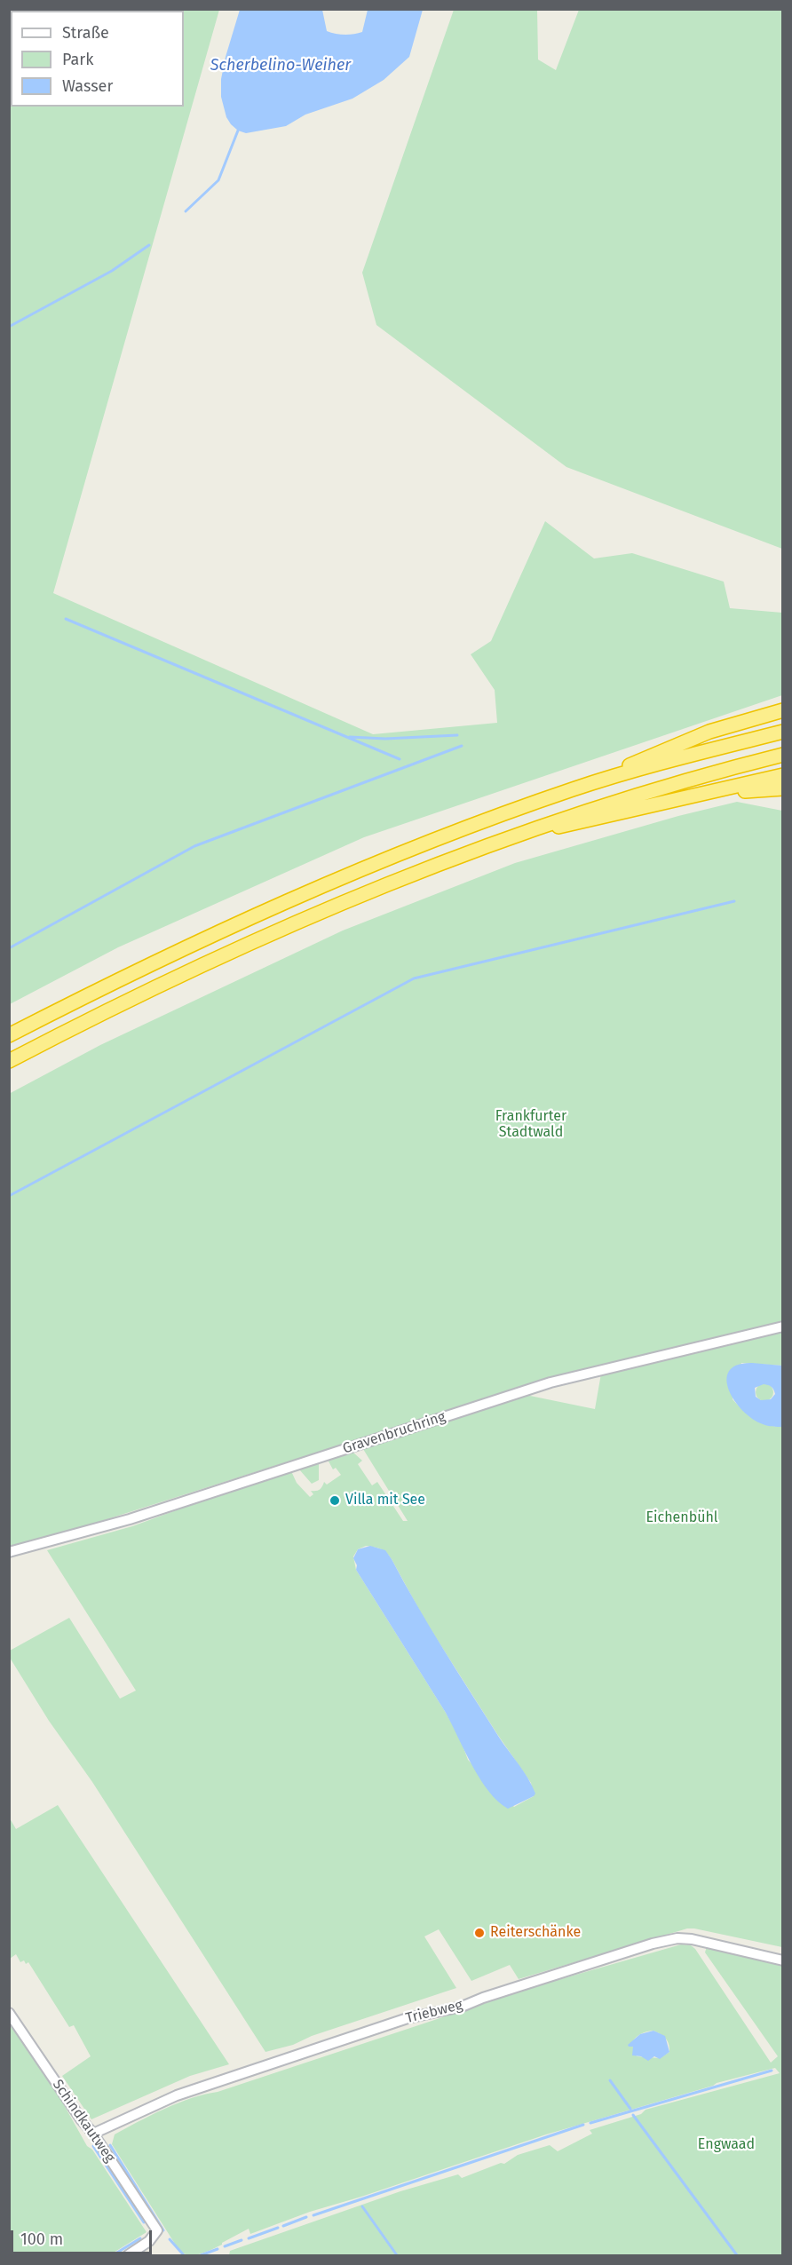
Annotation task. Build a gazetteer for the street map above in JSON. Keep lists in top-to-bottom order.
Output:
{
  "streets": {
    "street": ["Gravenbruchring", "Triebweg", "Schindkautweg"]
  },
  "crossings": [
    ["Triebweg", "Schindkautweg"]
  ],
  "water": ["Scherbelino-Weiher"],
  "parks": ["Frankfurter Stadtwald", "Eichenbühl", "Engwaad"],
  "places": ["Villa mit See", "Reiterschänke"],
  "legend": ["Straße", "Park", "Wasser"],
  "scale_bar": "100 m"
}
